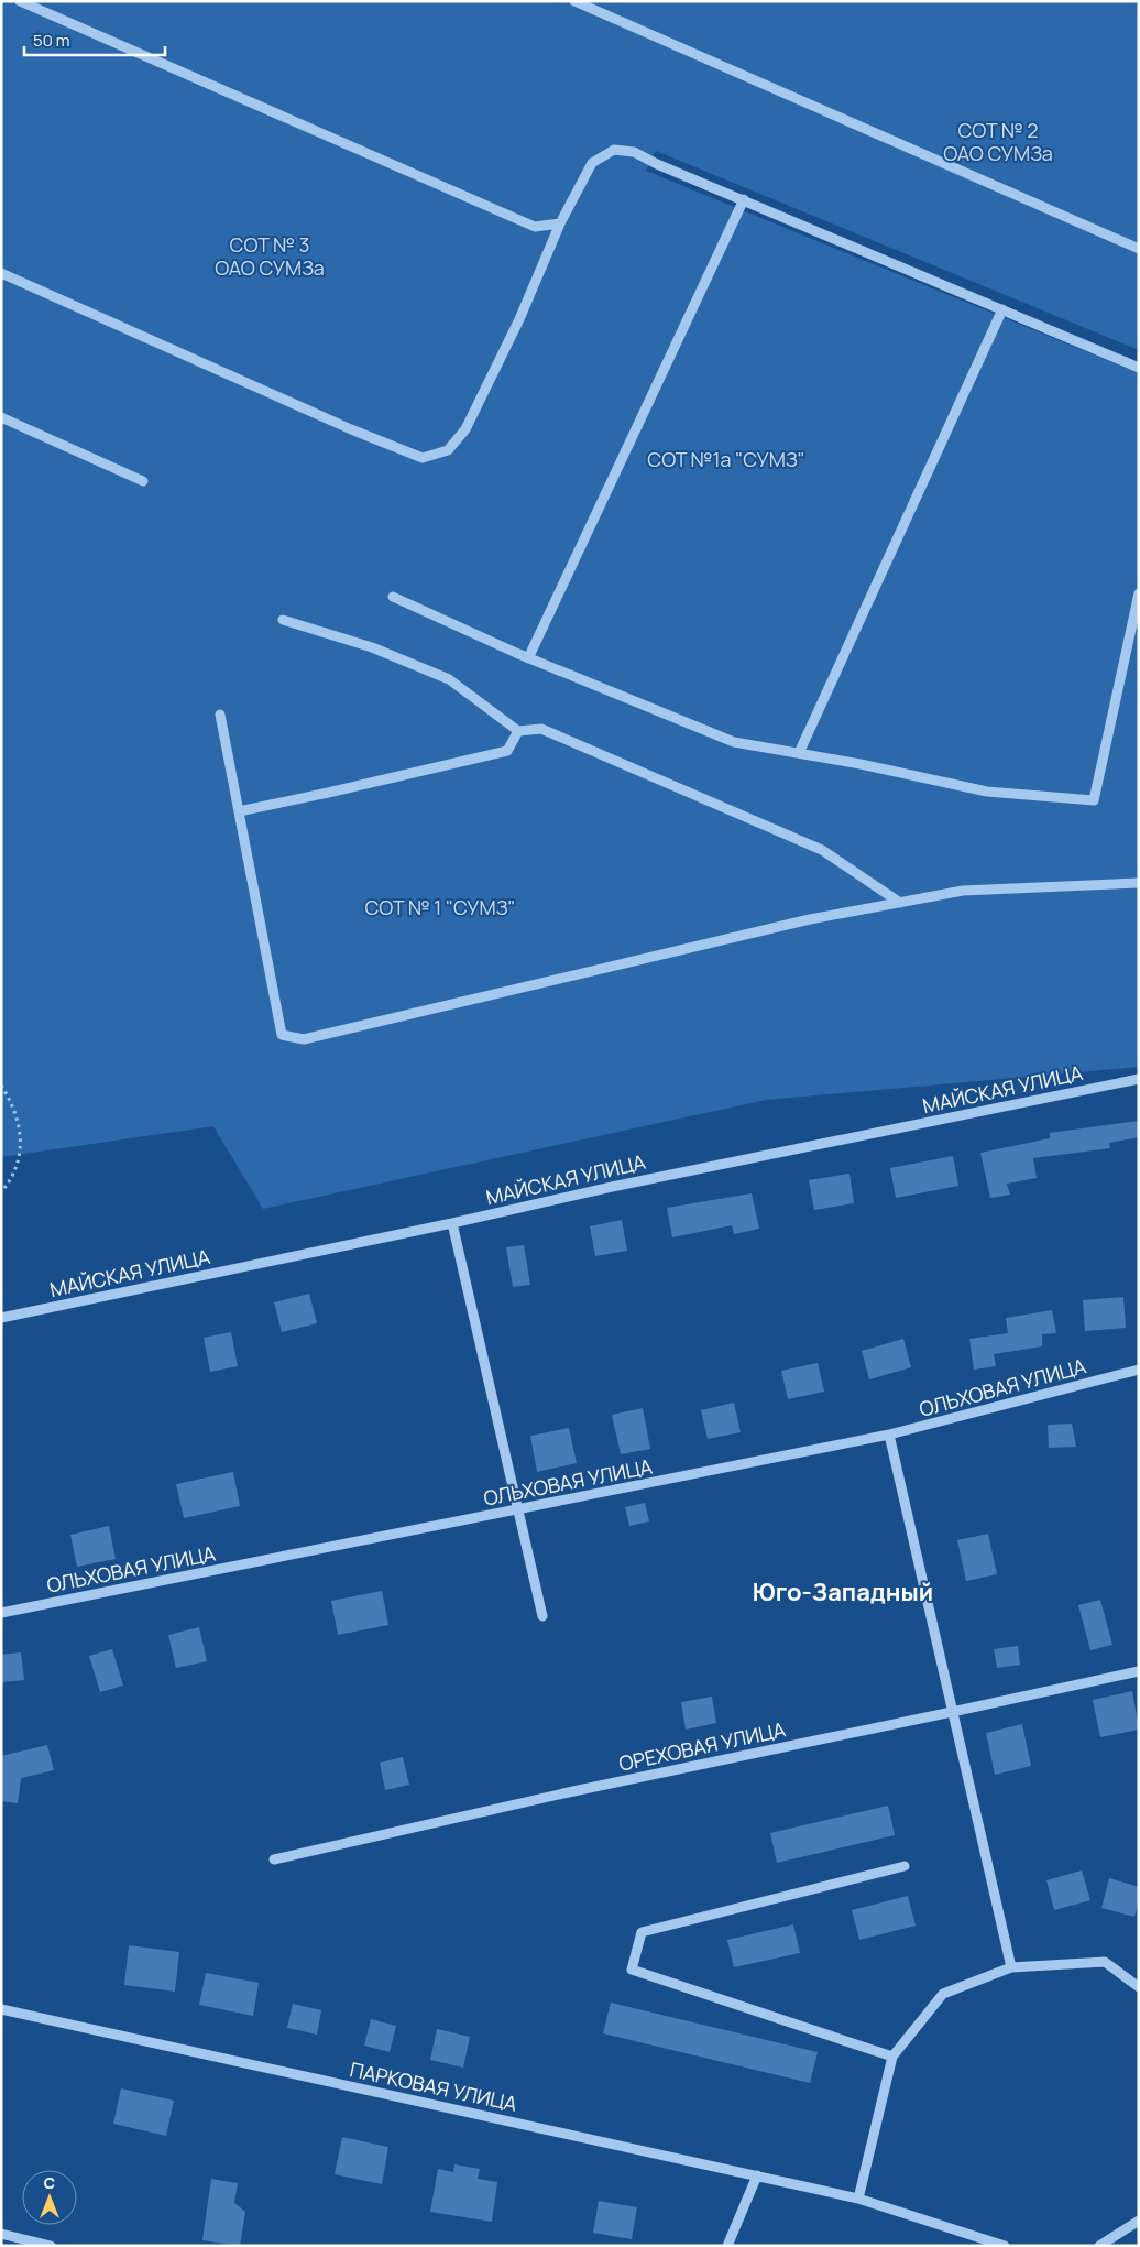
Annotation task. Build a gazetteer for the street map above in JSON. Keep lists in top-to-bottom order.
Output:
{
  "streets": {
    "street": [
      "МАЙСКАЯ УЛИЦА",
      "ОЛЬХОВАЯ УЛИЦА",
      "ОРЕХОВАЯ УЛИЦА",
      "ПАРКОВАЯ УЛИЦА"
    ]
  },
  "districts": ["Юго-Западный"],
  "parks": [
    "СОТ № 2 ОАО СУМЗа",
    "СОТ № 3 ОАО СУМЗа",
    "СОТ №1а \"СУМЗ\"",
    "СОТ № 1 \"СУМЗ\""
  ],
  "scale_bar": "50 m",
  "north": "top"
}
